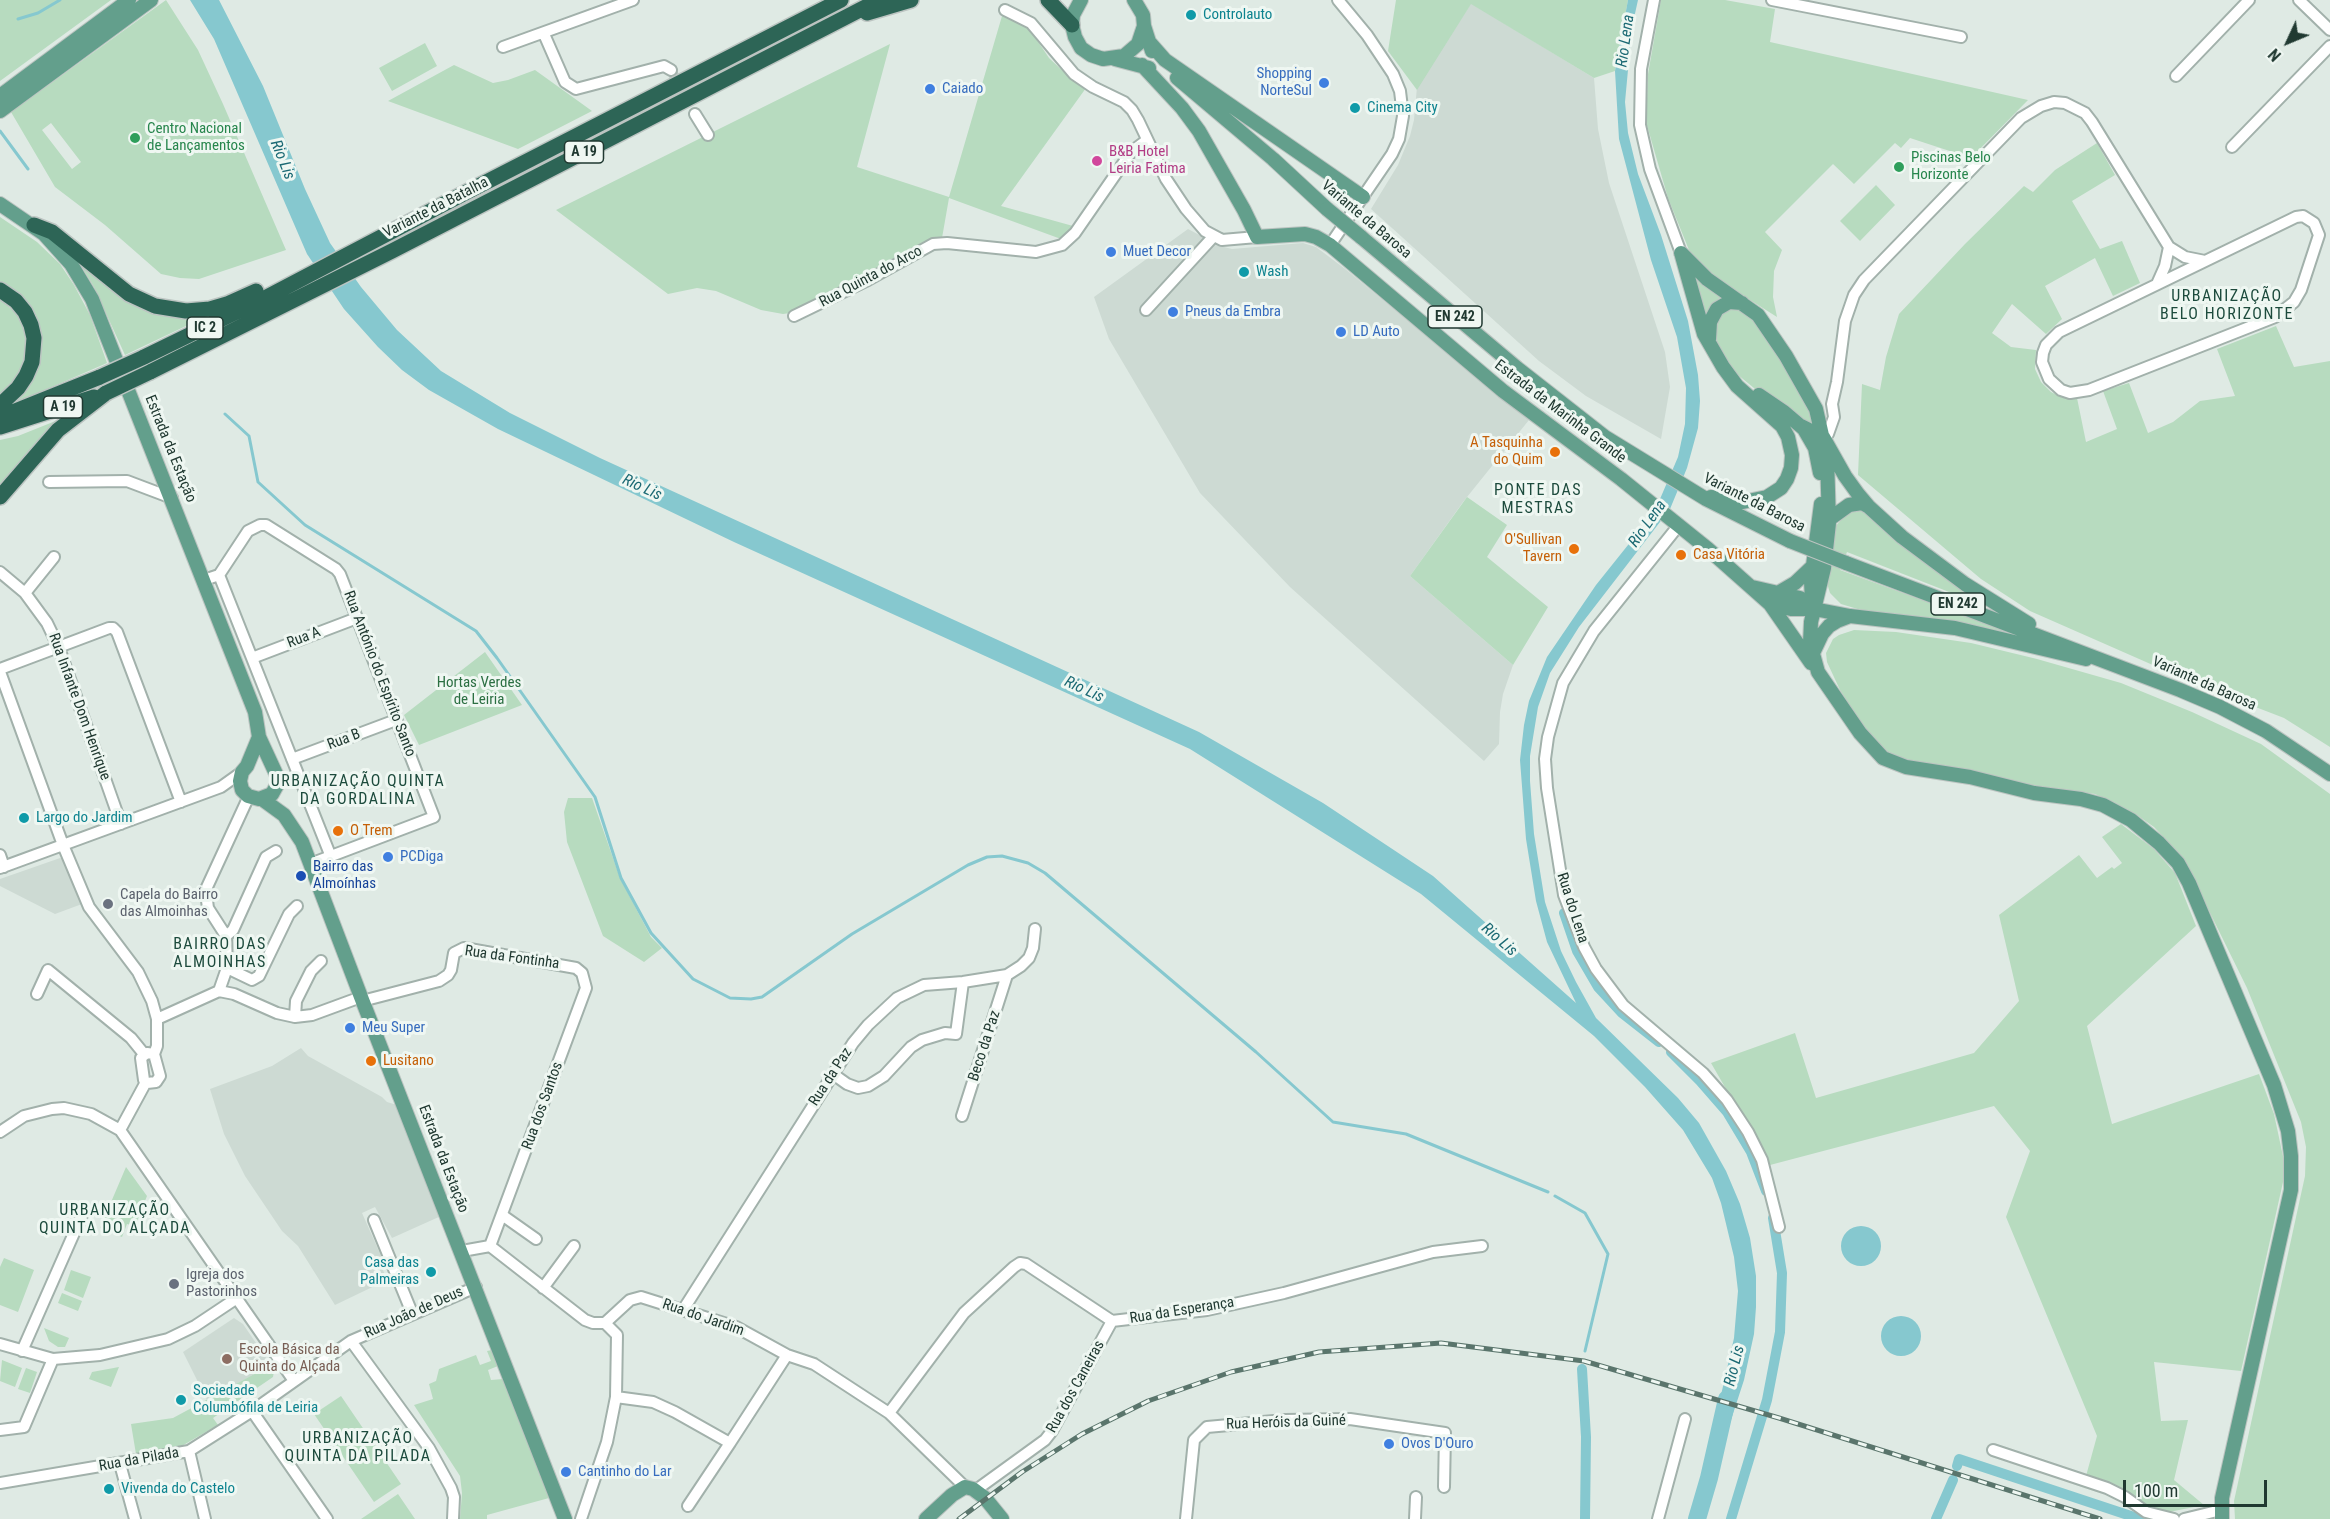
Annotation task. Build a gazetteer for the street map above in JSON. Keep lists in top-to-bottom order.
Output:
{
  "streets": {
    "highway": ["A 19", "Variante da Batalha", "IC 2"],
    "main road": [
      "Variante da Barosa",
      "EN 242",
      "Estrada da Marinha Grande",
      "Estrada da Estação"
    ],
    "street": [
      "Rua Quinta do Arco",
      "Rua A",
      "Rua António do Espírito Santo",
      "Rua Infante Dom Henrique",
      "Rua B",
      "Rua do Lena",
      "Rua da Fontinha",
      "Beco da Paz",
      "Rua da Paz",
      "Rua dos Santos",
      "Rua da Esperança",
      "Rua João de Deus",
      "Rua do Jardim",
      "Rua dos Caneiras",
      "Rua Heróis da Guiné",
      "Rua da Pilada"
    ]
  },
  "crossings": [
    ["Variante da Batalha", "IC 2"],
    ["Variante da Barosa", "EN 242"],
    ["EN 242", "Estrada da Marinha Grande"],
    ["Estrada da Marinha Grande", "Rua do Lena"],
    ["Estrada da Estação", "Rua António do Espírito Santo"],
    ["Estrada da Estação", "Rua B"],
    ["Estrada da Estação", "Rua da Fontinha"],
    ["Estrada da Estação", "Rua João de Deus"],
    ["Rua A", "Rua António do Espírito Santo"],
    ["Rua António do Espírito Santo", "Rua B"],
    ["Rua da Fontinha", "Rua dos Santos"],
    ["Beco da Paz", "Rua da Paz"],
    ["Rua da Paz", "Rua do Jardim"],
    ["Rua da Esperança", "Rua do Jardim"],
    ["Rua da Esperança", "Rua dos Caneiras"],
    ["Rua João de Deus", "Rua da Pilada"],
    ["Rua do Jardim", "Rua dos Caneiras"]
  ],
  "districts": [
    "URBANIZAÇÃO BELO HORIZONTE",
    "PONTE DAS MESTRAS",
    "URBANIZAÇÃO QUINTA DA GORDALINA",
    "BAIRRO DAS ALMOINHAS",
    "URBANIZAÇÃO QUINTA DO ALÇADA",
    "URBANIZAÇÃO QUINTA DA PILADA"
  ],
  "water": ["Rio Lena", "Rio Lis"],
  "parks": ["Hortas Verdes de Leiria"],
  "places": [
    "Controlauto",
    "Shopping NorteSul",
    "Caiado",
    "Cinema City",
    "Centro Nacional de Lançamentos",
    "B&B Hotel Leiria Fatima",
    "Piscinas Belo Horizonte",
    "Muet Decor",
    "Wash",
    "Pneus da Embra",
    "LD Auto",
    "A Tasquinha do Quim",
    "O'Sullivan Tavern",
    "Casa Vitória",
    "Largo do Jardim",
    "O Trem",
    "PCDiga",
    "Bairro das Almoínhas",
    "Capela do Bairro das Almoinhas",
    "Meu Super",
    "Lusitano",
    "Casa das Palmeiras",
    "Igreja dos Pastorinhos",
    "Escola Básica da Quinta do Alçada",
    "Sociedade Columbófila de Leiria",
    "Ovos D'Ouro",
    "Cantinho do Lar",
    "Vivenda do Castelo"
  ],
  "scale_bar": "100 m",
  "north": "bottom left"
}
